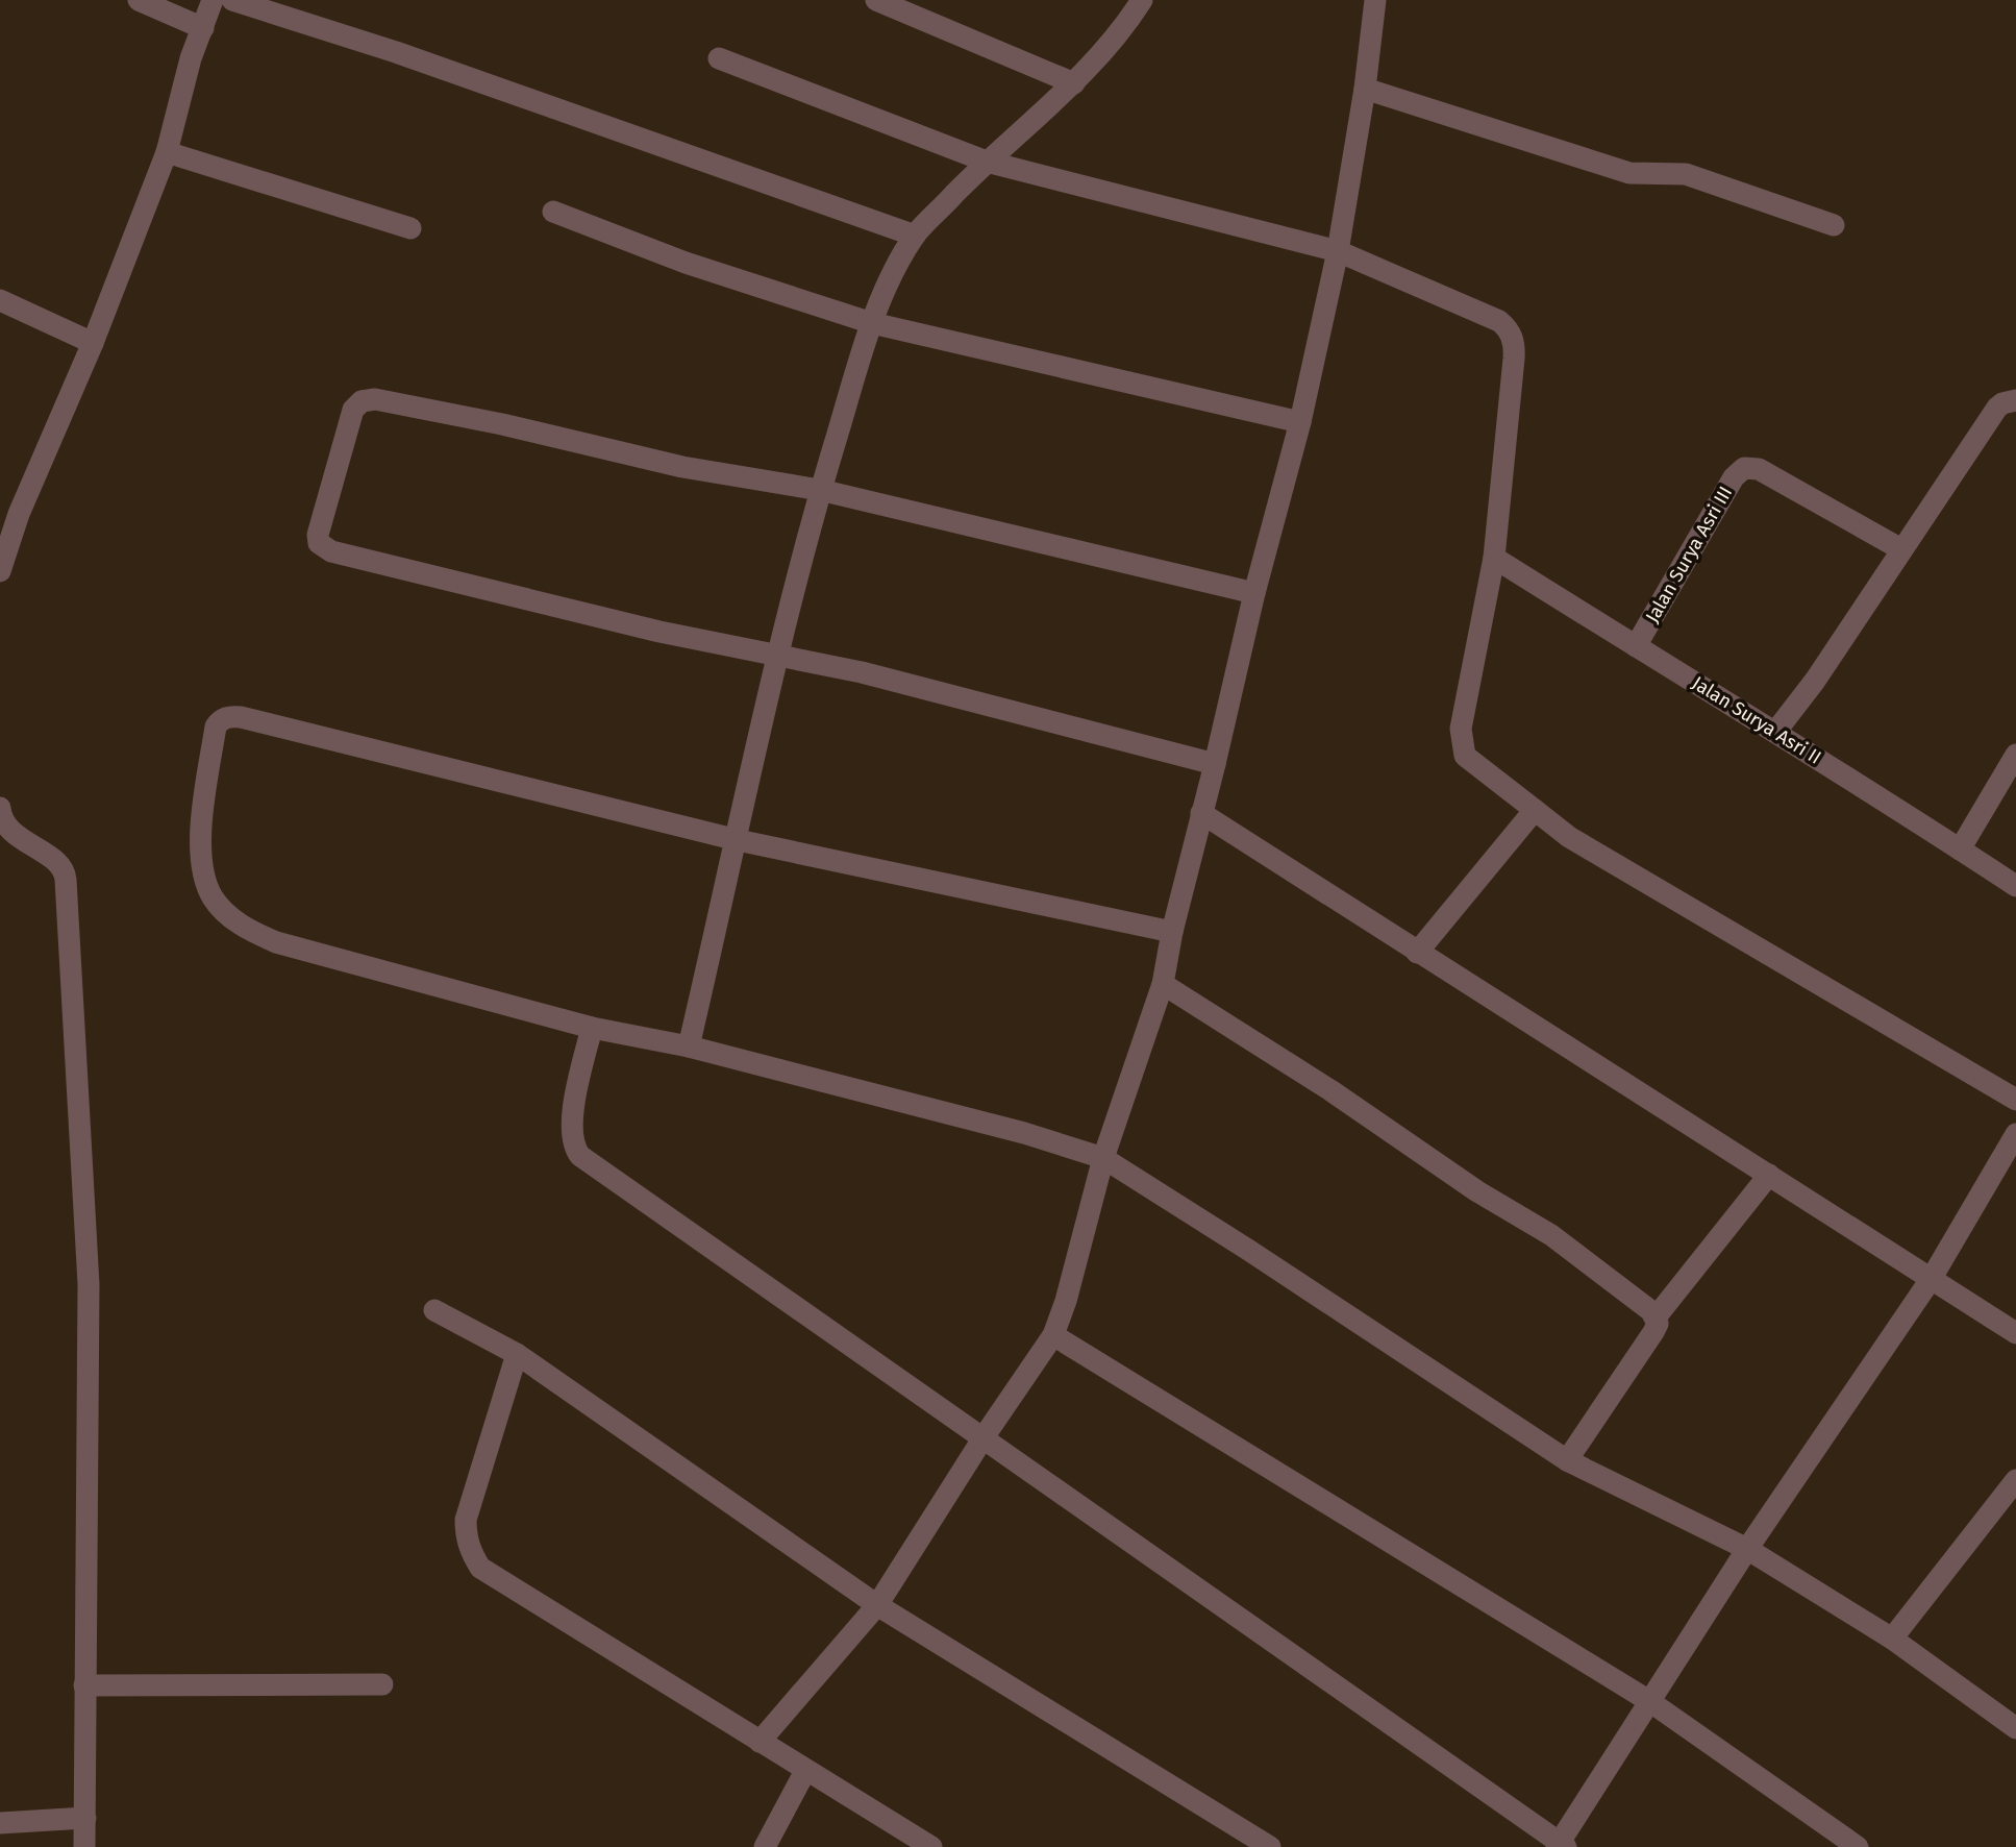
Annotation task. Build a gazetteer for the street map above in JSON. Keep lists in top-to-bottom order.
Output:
{
  "streets": {
    "street": ["Jalan Surya Asri III", "Jalan Surya Asri II"]
  },
  "crossings": [
    ["Jalan Surya Asri III", "Jalan Surya Asri II"]
  ]
}
